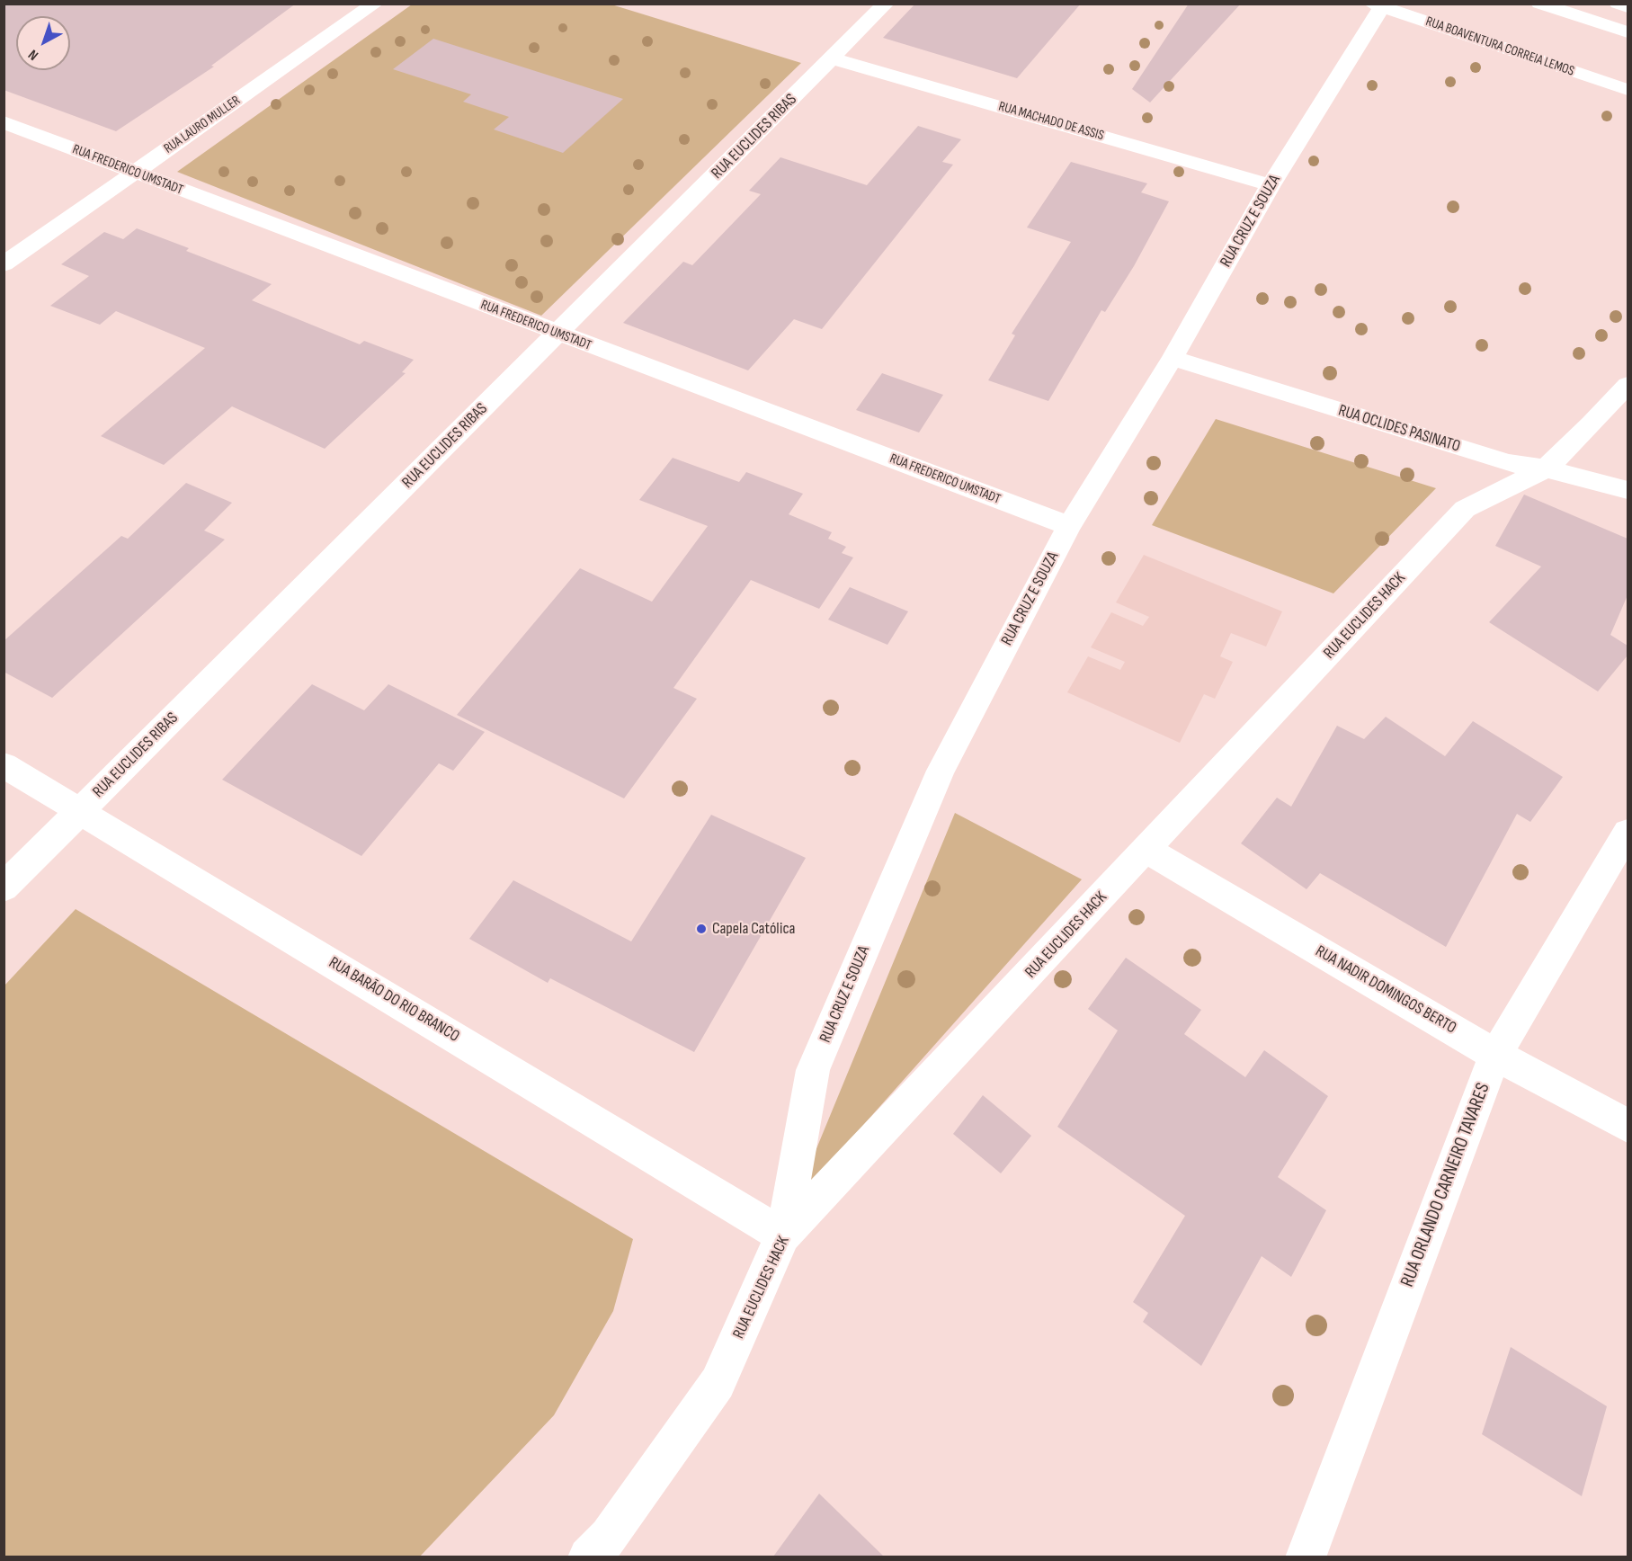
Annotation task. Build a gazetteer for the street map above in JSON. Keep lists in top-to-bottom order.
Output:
{
  "streets": {
    "main road": [
      "RUA BOAVENTURA CORREIA LEMOS",
      "RUA MACHADO DE ASSIS",
      "RUA LAURO MULLER",
      "RUA EUCLIDES RIBAS",
      "RUA FREDERICO UMSTADT",
      "RUA CRUZ E SOUZA",
      "RUA OCLIDES PASINATO",
      "RUA EUCLIDES HACK",
      "RUA NADIR DOMINGOS BERTO",
      "RUA BARÃO DO RIO BRANCO",
      "RUA ORLANDO CARNEIRO TAVARES"
    ]
  },
  "crossings": [
    ["RUA BOAVENTURA CORREIA LEMOS", "RUA CRUZ E SOUZA"],
    ["RUA MACHADO DE ASSIS", "RUA EUCLIDES RIBAS"],
    ["RUA MACHADO DE ASSIS", "RUA CRUZ E SOUZA"],
    ["RUA LAURO MULLER", "RUA FREDERICO UMSTADT"],
    ["RUA EUCLIDES RIBAS", "RUA FREDERICO UMSTADT"],
    ["RUA EUCLIDES RIBAS", "RUA BARÃO DO RIO BRANCO"],
    ["RUA FREDERICO UMSTADT", "RUA CRUZ E SOUZA"],
    ["RUA CRUZ E SOUZA", "RUA OCLIDES PASINATO"],
    ["RUA CRUZ E SOUZA", "RUA EUCLIDES HACK"],
    ["RUA CRUZ E SOUZA", "RUA BARÃO DO RIO BRANCO"],
    ["RUA OCLIDES PASINATO", "RUA EUCLIDES HACK"],
    ["RUA EUCLIDES HACK", "RUA NADIR DOMINGOS BERTO"],
    ["RUA EUCLIDES HACK", "RUA BARÃO DO RIO BRANCO"],
    ["RUA NADIR DOMINGOS BERTO", "RUA ORLANDO CARNEIRO TAVARES"]
  ],
  "places": ["Capela Católica"],
  "north": "bottom left"
}
